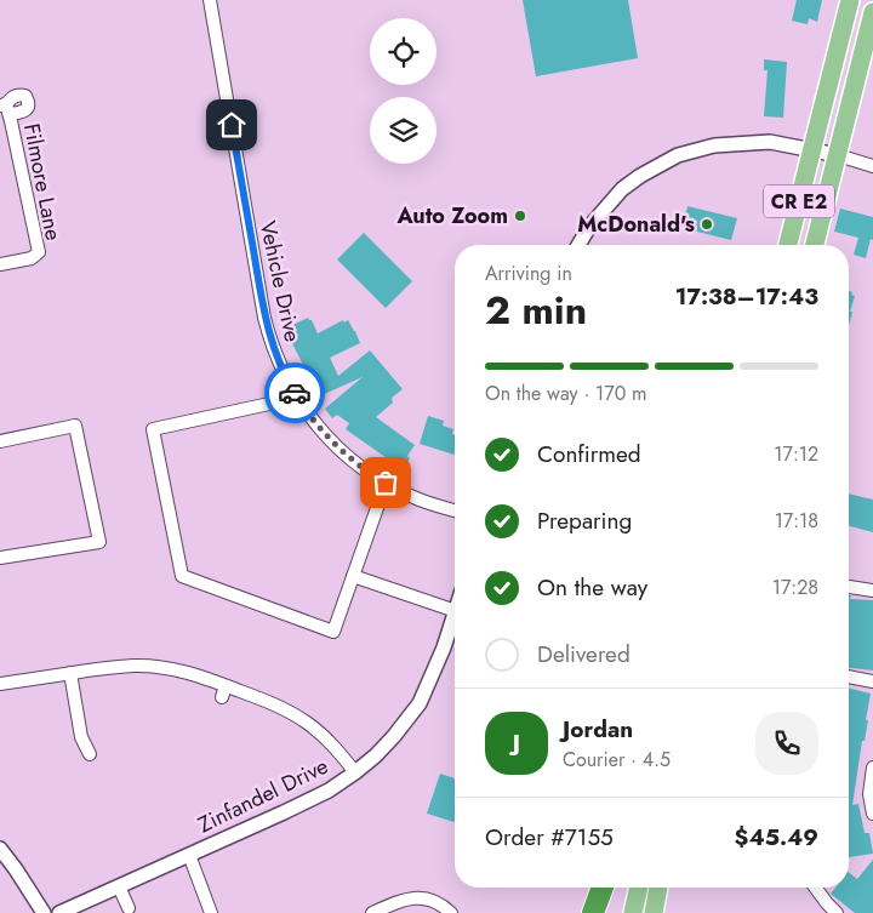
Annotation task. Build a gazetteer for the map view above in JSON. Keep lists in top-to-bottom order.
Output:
{
  "streets": {
    "main road": ["CR E2"],
    "street": ["Filmore Lane", "Vehicle Drive", "Zinfandel Drive"]
  },
  "places": ["Auto Zoom", "McDonald's"],
  "page": {
    "heading": ["2 min", "Arriving in", "17:38–17:43"],
    "panel": [
      "Jordan",
      "Courier · 4.5",
      "Order #7155",
      "$45.49"
    ],
    "bar": "On the way · 170 m",
    "list": [
      ["Confirmed", "17:12"],
      ["Preparing", "17:18"],
      ["On the way", "17:28"],
      "Delivered"
    ],
    "round": "J"
  }
}
